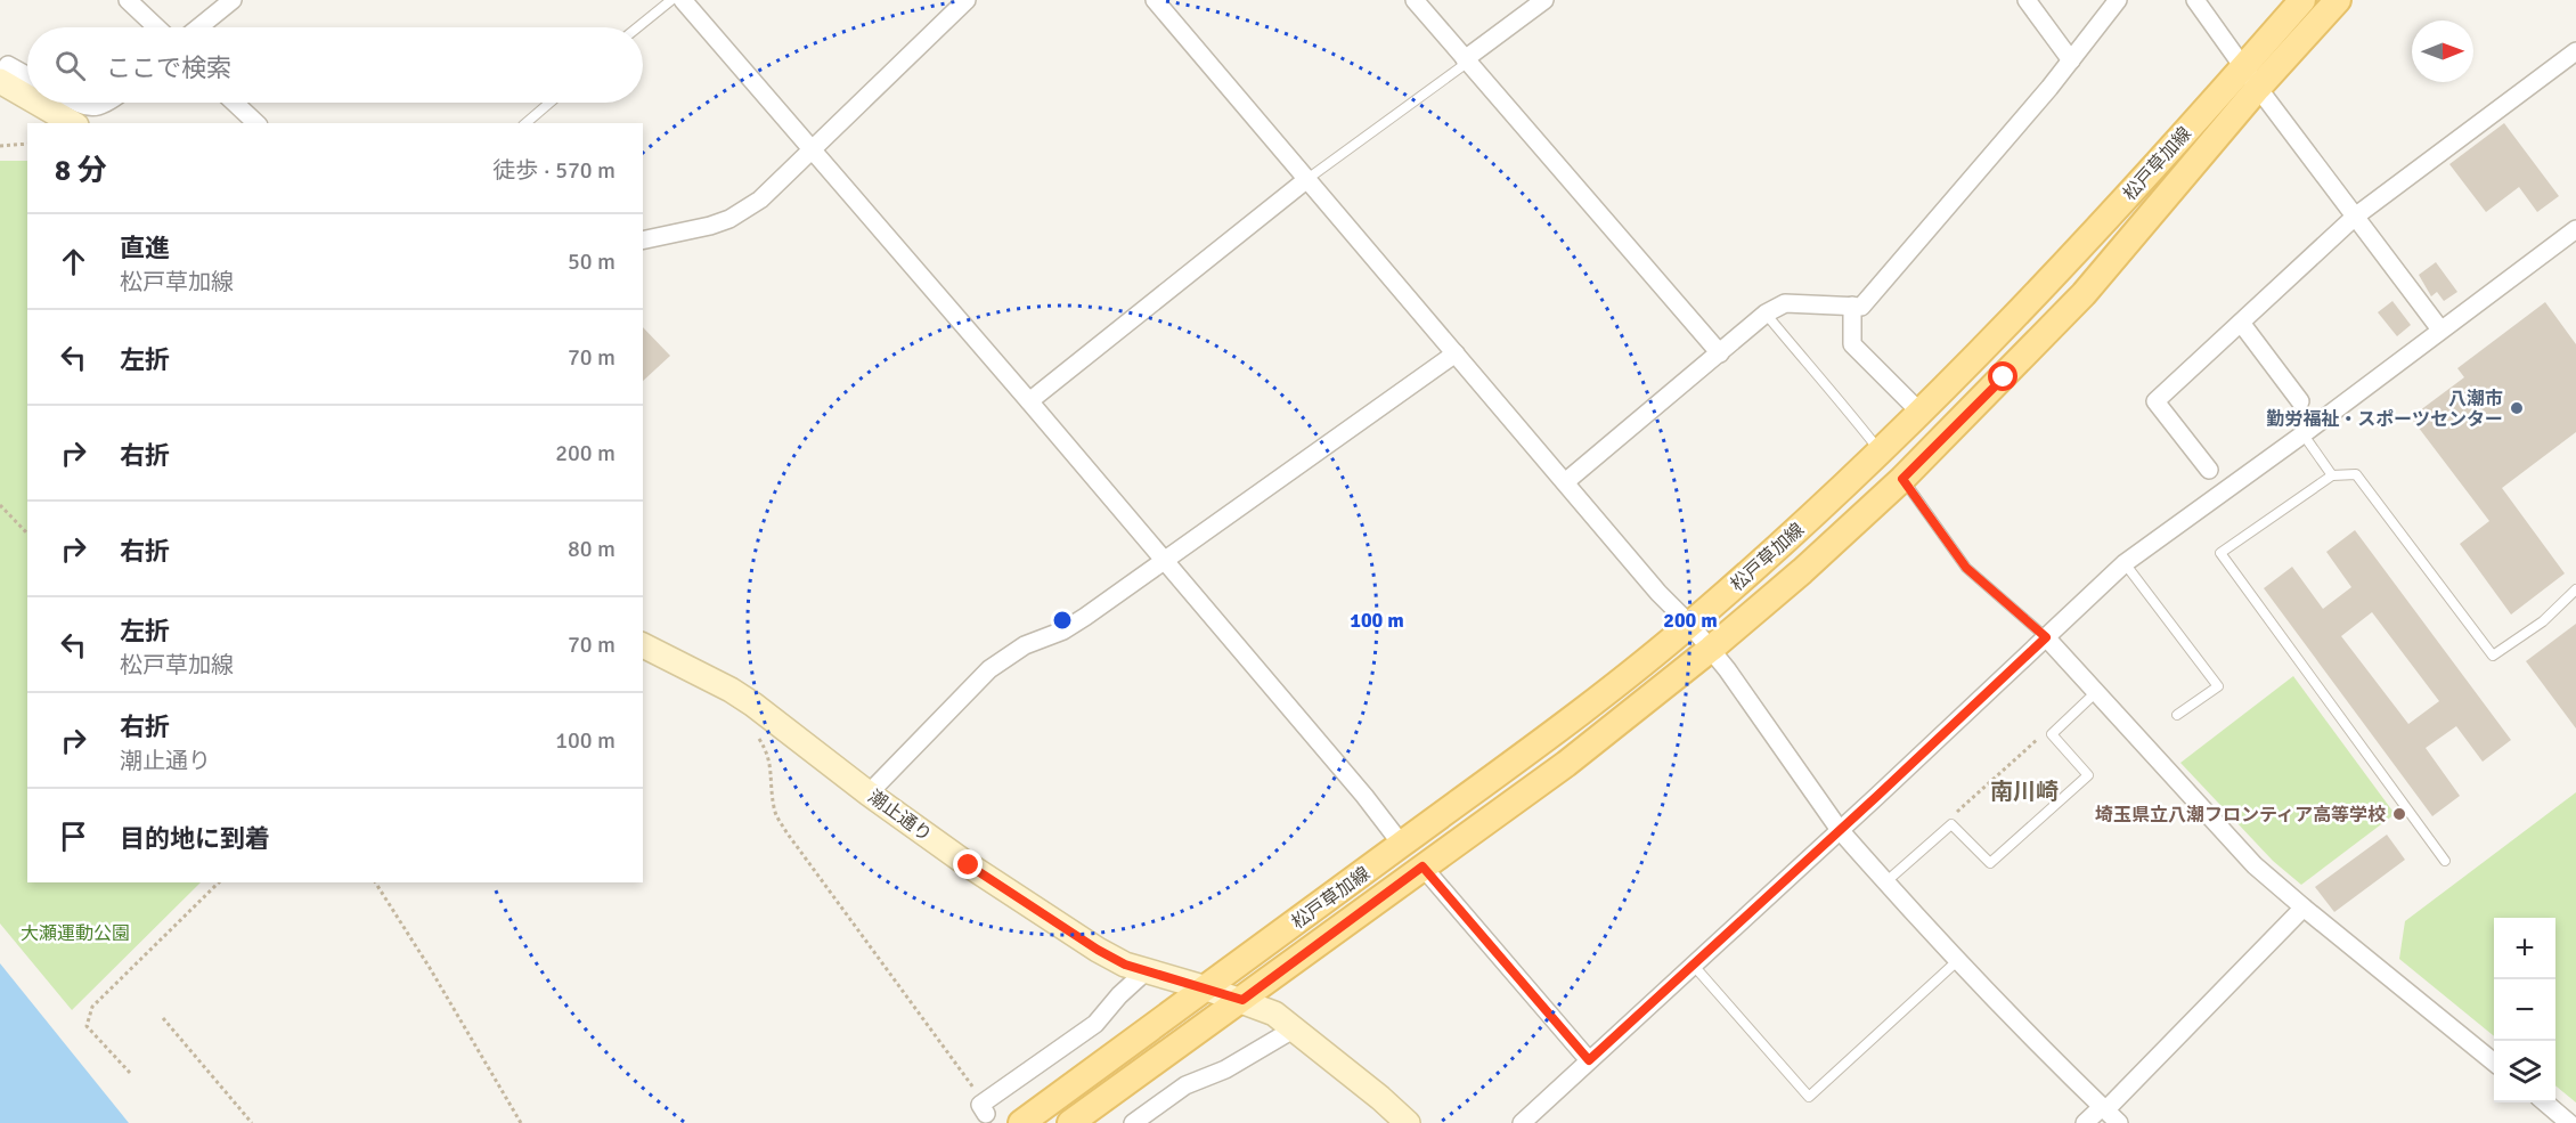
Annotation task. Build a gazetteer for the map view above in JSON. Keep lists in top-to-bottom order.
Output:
{
  "streets": {
    "main road": ["松戸草加線"],
    "street": ["潮止通り"]
  },
  "crossings": [
    ["松戸草加線", "潮止通り"]
  ],
  "districts": ["南川崎"],
  "parks": ["大瀬運動公園"],
  "places": ["八潮市 勤労福祉・スポーツセンター", "埼玉県立八潮フロンティア高等学校"],
  "north": "right",
  "page": {
    "search": "ここで検索",
    "heading": ["8 分", "徒歩 · 570 m"],
    "list": [
      ["直進", "松戸草加線", "50 m"],
      ["左折", "70 m"],
      ["右折", "200 m"],
      ["右折", "80 m"],
      ["左折", "松戸草加線", "70 m"],
      ["右折", "潮止通り", "100 m"],
      "目的地に到着"
    ],
    "map_buttons": ["+", "−"]
  },
  "rings": ["100 m", "200 m"]
}
